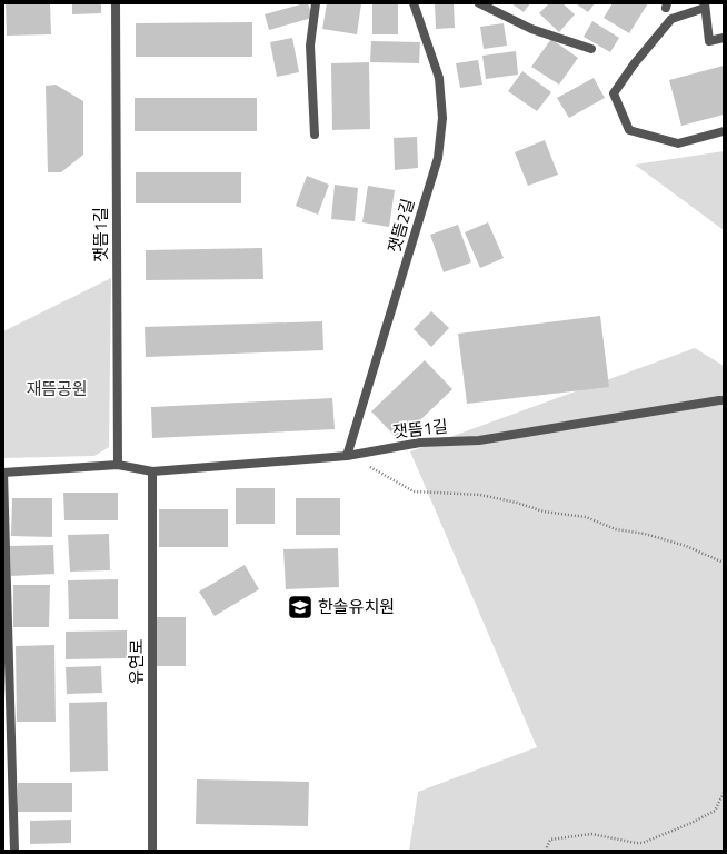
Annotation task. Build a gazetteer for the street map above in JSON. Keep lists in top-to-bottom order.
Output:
{
  "streets": {
    "street": ["잿뜸2길", "잿뜸1길", "유연로"]
  },
  "crossings": [
    ["잿뜸2길", "잿뜸1길"],
    ["잿뜸1길", "유연로"]
  ],
  "parks": ["재뜸공원"],
  "places": {
    "school or university": ["한솔유치원"]
  }
}
